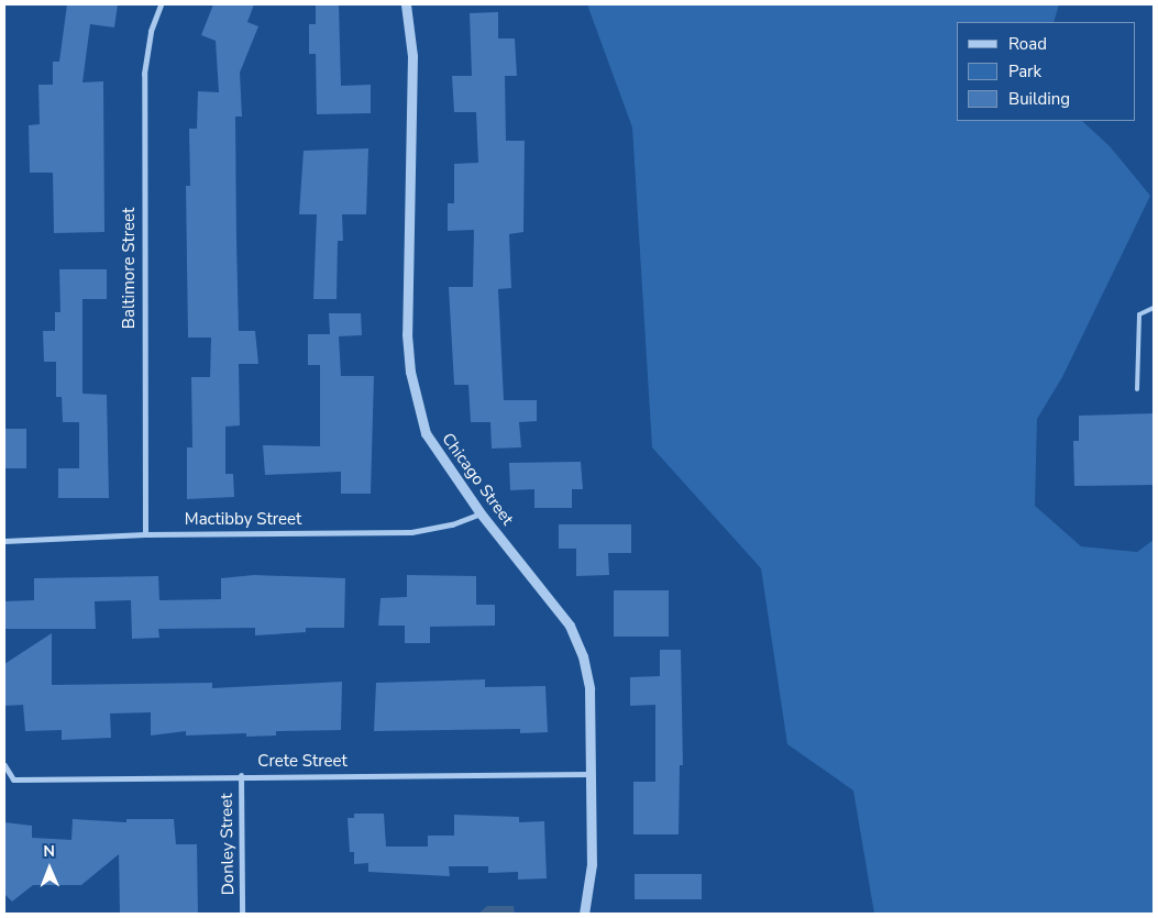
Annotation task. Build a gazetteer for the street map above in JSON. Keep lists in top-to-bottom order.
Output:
{
  "streets": {
    "street": [
      "Baltimore Street",
      "Chicago Street",
      "Mactibby Street",
      "Crete Street",
      "Donley Street"
    ]
  },
  "crossings": [
    ["Baltimore Street", "Mactibby Street"],
    ["Chicago Street", "Mactibby Street"],
    ["Chicago Street", "Crete Street"],
    ["Crete Street", "Donley Street"]
  ],
  "legend": ["Road", "Park", "Building"],
  "north": "top"
}
